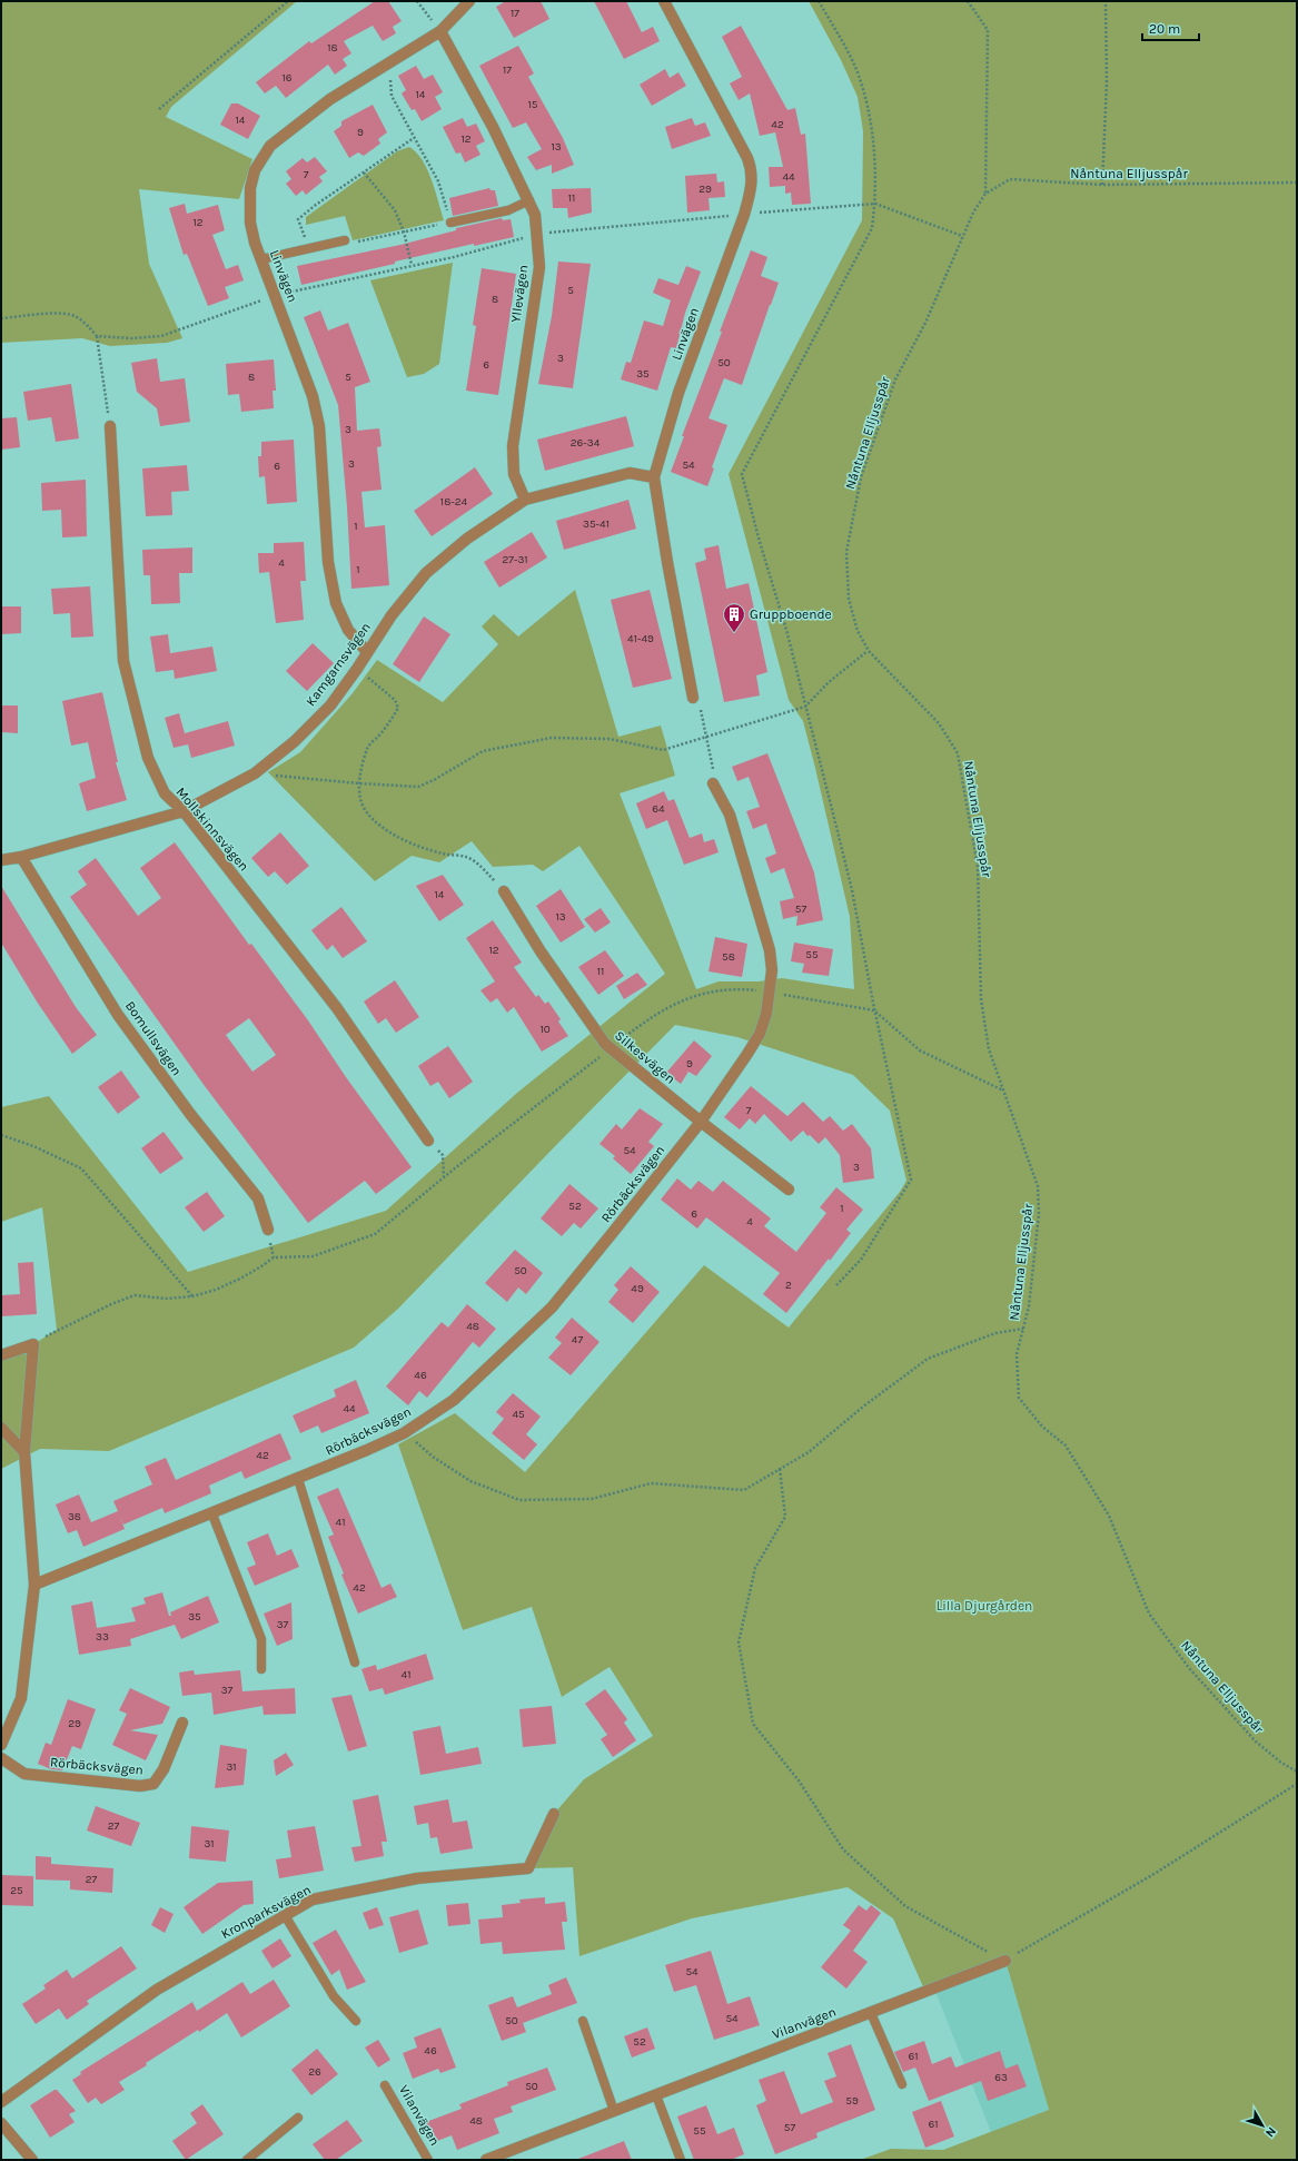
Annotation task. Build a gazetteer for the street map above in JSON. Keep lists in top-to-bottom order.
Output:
{
  "streets": {
    "street": [
      "Linvägen",
      "Yllevägen",
      "Kamgarnsvägen",
      "Mollskinnsvägen",
      "Bomullsvägen",
      "Silkesvägen",
      "Rörbäcksvägen",
      "Kronparksvägen",
      "Vilanvägen"
    ],
    "path": ["Nåntuna Elljusspår"]
  },
  "crossings": [
    ["Linvägen", "Yllevägen"],
    ["Linvägen", "Kamgarnsvägen"],
    ["Yllevägen", "Kamgarnsvägen"],
    ["Kamgarnsvägen", "Mollskinnsvägen"],
    ["Kamgarnsvägen", "Bomullsvägen"],
    ["Silkesvägen", "Rörbäcksvägen"]
  ],
  "parks": ["Lilla Djurgården"],
  "places": {
    "building": ["Gruppboende"]
  },
  "house_numbers": [
    "17",
    "18",
    "17",
    "16",
    "14",
    "15",
    "14",
    "42",
    "9",
    "12",
    "13",
    "7",
    "44",
    "29",
    "11",
    "12",
    "5",
    "8",
    "3",
    "50",
    "6",
    "35",
    "8",
    "5",
    "3",
    "26-34",
    "3",
    "54",
    "6",
    "18-24",
    "35-41",
    "1",
    "27-31",
    "4",
    "1",
    "41-49",
    "64",
    "14",
    "57",
    "13",
    "12",
    "55",
    "58",
    "11",
    "10",
    "9",
    "7",
    "54",
    "3",
    "52",
    "1",
    "6",
    "4",
    "50",
    "2",
    "49",
    "48",
    "47",
    "46",
    "44",
    "45",
    "42",
    "38",
    "41",
    "42",
    "35",
    "37",
    "33",
    "41",
    "37",
    "29",
    "31",
    "27",
    "31",
    "27",
    "25",
    "54",
    "54",
    "50",
    "52",
    "46",
    "61",
    "26",
    "63",
    "50",
    "59",
    "48",
    "61",
    "57",
    "55"
  ],
  "scale_bar": "20 m",
  "north": "bottom right"
}
